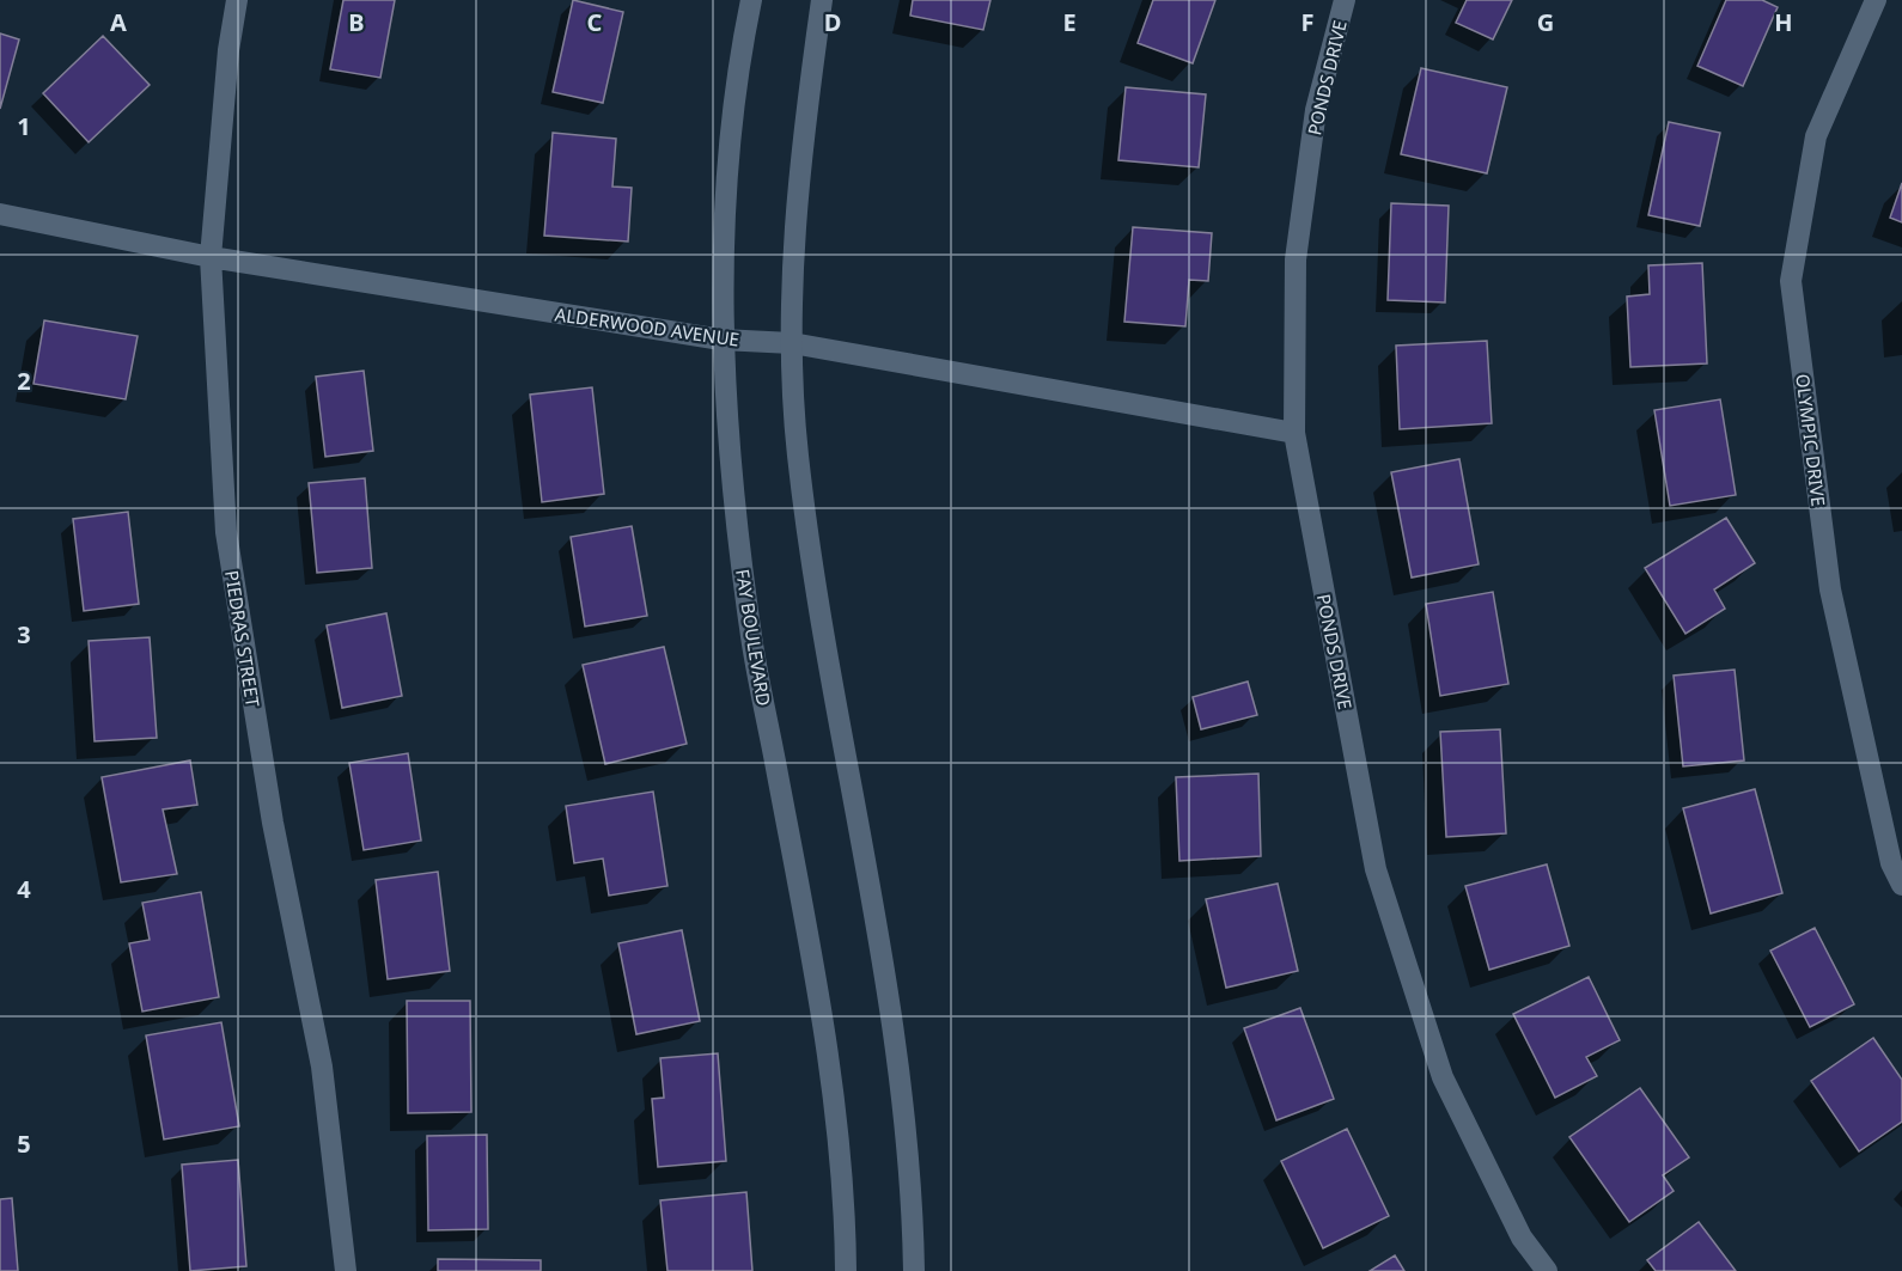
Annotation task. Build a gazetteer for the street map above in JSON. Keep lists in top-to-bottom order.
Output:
{
  "streets": {
    "street": [
      "PONDS DRIVE",
      "ALDERWOOD AVENUE",
      "OLYMPIC DRIVE",
      "FAY BOULEVARD",
      "PIEDRAS STREET"
    ]
  },
  "crossings": [
    ["PONDS DRIVE", "ALDERWOOD AVENUE"],
    ["ALDERWOOD AVENUE", "FAY BOULEVARD"],
    ["ALDERWOOD AVENUE", "PIEDRAS STREET"]
  ],
  "grid": {
    "columns": [
      "A",
      "B",
      "C",
      "D",
      "E",
      "F",
      "G",
      "H"
    ],
    "rows": [
      "1",
      "2",
      "3",
      "4",
      "5"
    ]
  }
}
